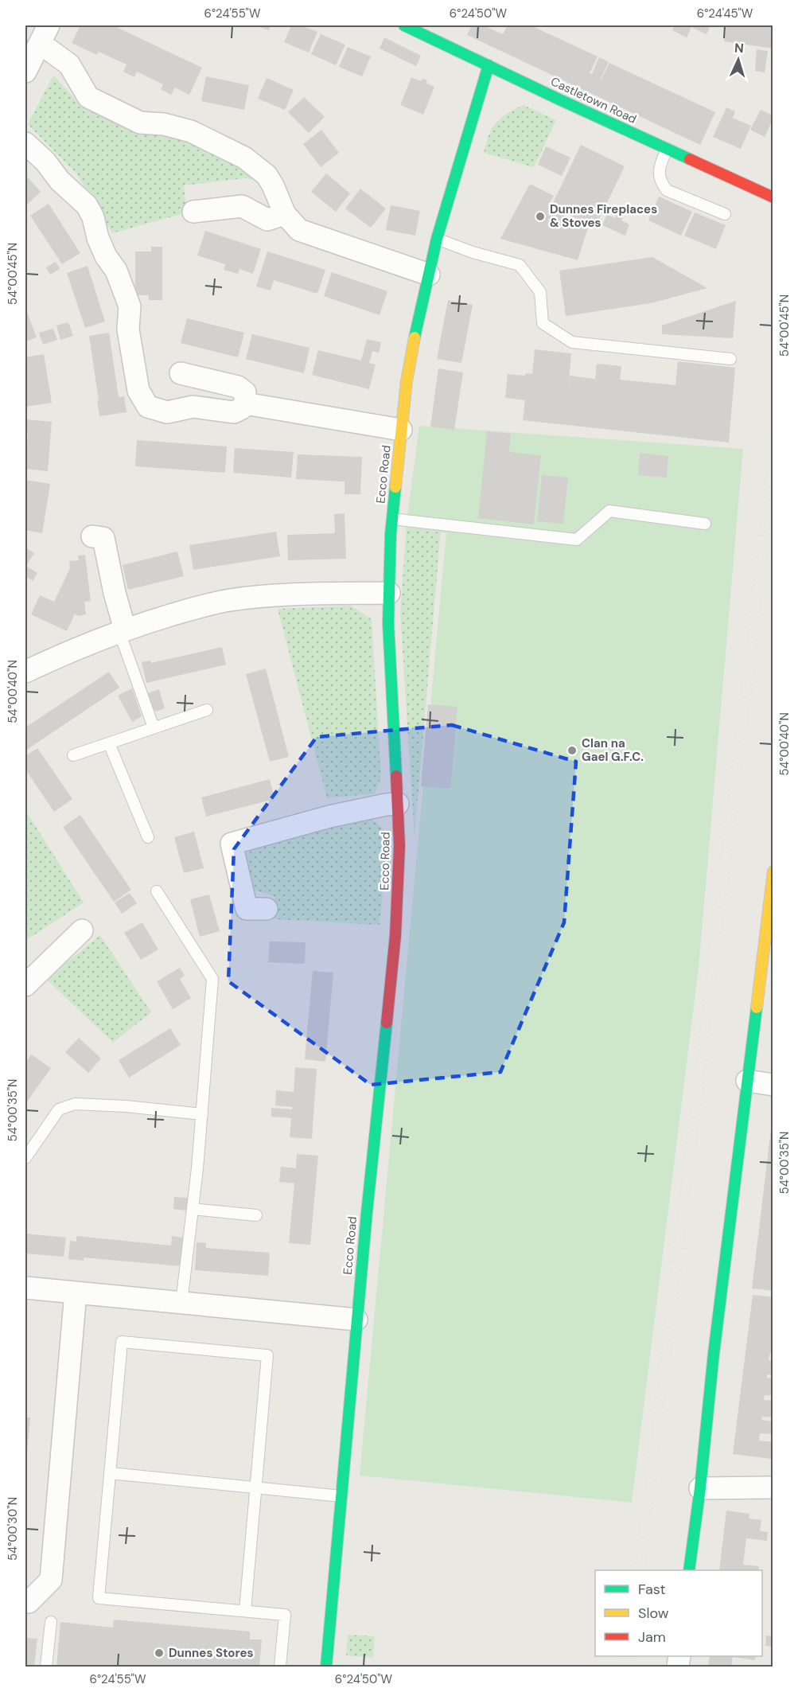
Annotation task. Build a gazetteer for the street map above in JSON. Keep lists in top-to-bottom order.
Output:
{
  "streets": {
    "street": ["Castletown Road", "Ecco Road"]
  },
  "crossings": [
    ["Castletown Road", "Ecco Road"]
  ],
  "places": ["Dunnes Fireplaces & Stoves", "Clan na Gael G.F.C.", "Dunnes Stores"],
  "legend": ["Fast", "Slow", "Jam"],
  "north": "top",
  "coordinates": [
    "6°24'55\"W",
    "6°24'50\"W",
    "6°24'45\"W",
    "54°00'45\"N",
    "54°00'40\"N",
    "54°00'35\"N",
    "54°00'30\"N"
  ]
}
